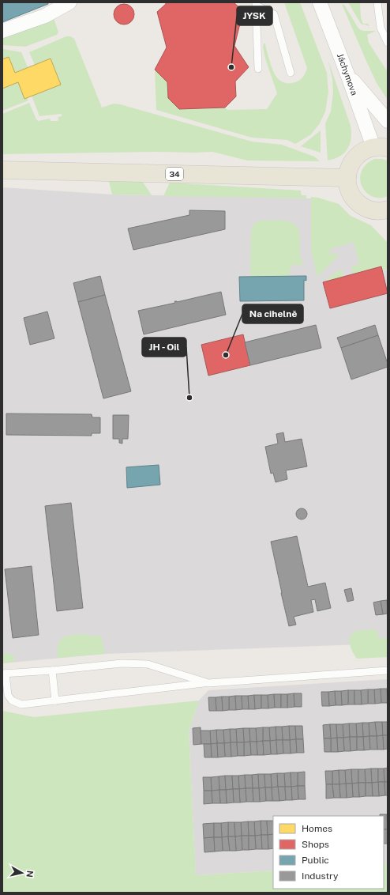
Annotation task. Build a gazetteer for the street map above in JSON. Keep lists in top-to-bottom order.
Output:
{
  "streets": {
    "main road": ["34"],
    "street": ["Jáchymova"]
  },
  "places": ["JYSK", "Na cihelně", "JH - Oil"],
  "legend": [
    "Homes",
    "Shops",
    "Public",
    "Industry"
  ],
  "north": "right"
}
